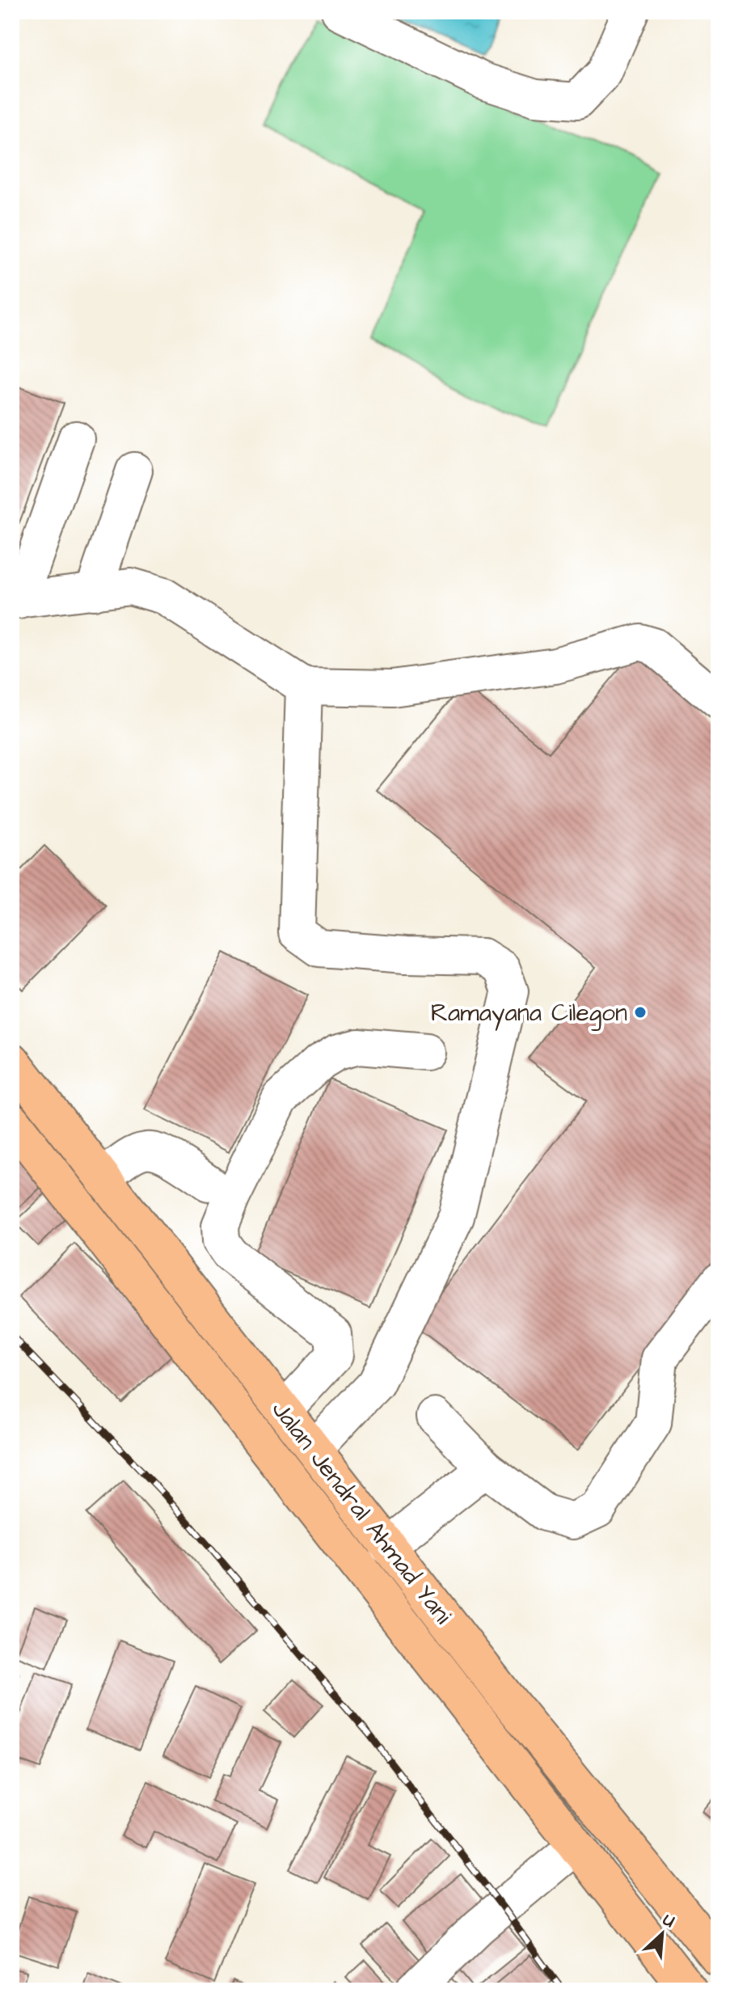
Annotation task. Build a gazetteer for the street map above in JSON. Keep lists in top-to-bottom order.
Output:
{
  "streets": {
    "highway": ["Jalan Jendral Ahmad Yani"]
  },
  "places": ["Ramayana Cilegon"],
  "north": "top right"
}
